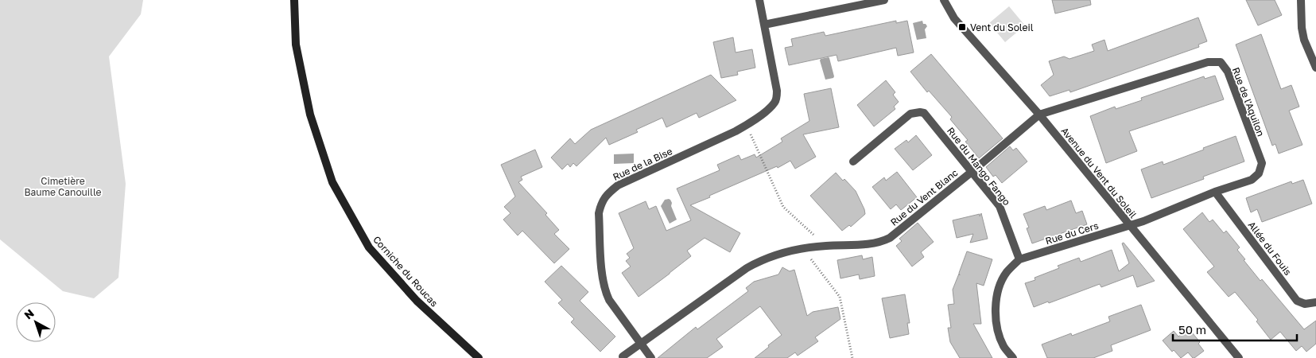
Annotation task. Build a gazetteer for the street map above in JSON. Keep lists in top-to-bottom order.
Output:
{
  "streets": {
    "main road": ["Corniche du Roucas"],
    "street": [
      "Rue de l'Aquilon",
      "Rue de la Bise",
      "Rue du Mango Fango",
      "Avenue du Vent du Soleil",
      "Rue du Vent Blanc",
      "Rue du Cers",
      "Allée du Fouis"
    ]
  },
  "crossings": [
    ["Rue de l'Aquilon", "Avenue du Vent du Soleil"],
    ["Rue de l'Aquilon", "Rue du Vent Blanc"],
    ["Rue de l'Aquilon", "Rue du Cers"],
    ["Rue de l'Aquilon", "Allée du Fouis"],
    ["Rue de la Bise", "Rue du Vent Blanc"],
    ["Rue du Mango Fango", "Rue du Vent Blanc"],
    ["Rue du Mango Fango", "Rue du Cers"],
    ["Avenue du Vent du Soleil", "Rue du Vent Blanc"],
    ["Avenue du Vent du Soleil", "Rue du Cers"]
  ],
  "parks": ["Cimetière Baume Canouille"],
  "places": {
    "transit": ["Vent du Soleil"]
  },
  "scale_bar": "50 m",
  "north": "top left"
}
